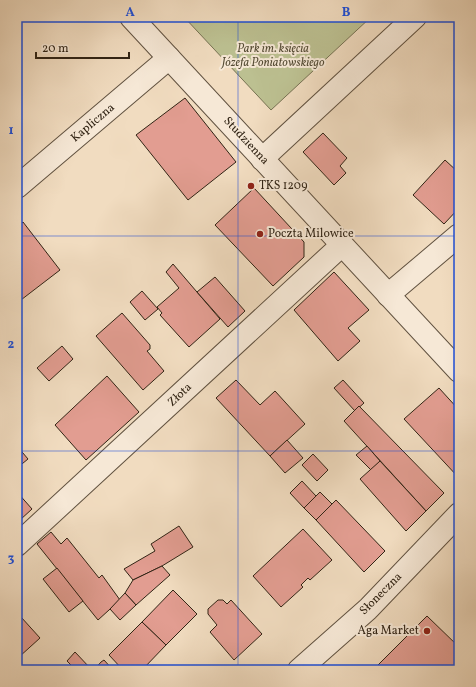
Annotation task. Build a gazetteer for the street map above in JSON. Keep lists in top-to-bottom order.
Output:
{
  "streets": {
    "street": [
      "Kapliczna",
      "Studzienna",
      "Złota",
      "Słoneczna"
    ]
  },
  "crossings": [
    ["Kapliczna", "Studzienna"],
    ["Studzienna", "Złota"]
  ],
  "parks": ["Park im. księcia Józefa Poniatowskiego"],
  "places": ["TKS 1209", "Poczta Milowice", "Aga Market"],
  "scale_bar": "20 m",
  "grid": {
    "columns": ["A", "B"],
    "rows": ["1", "2", "3"]
  }
}
